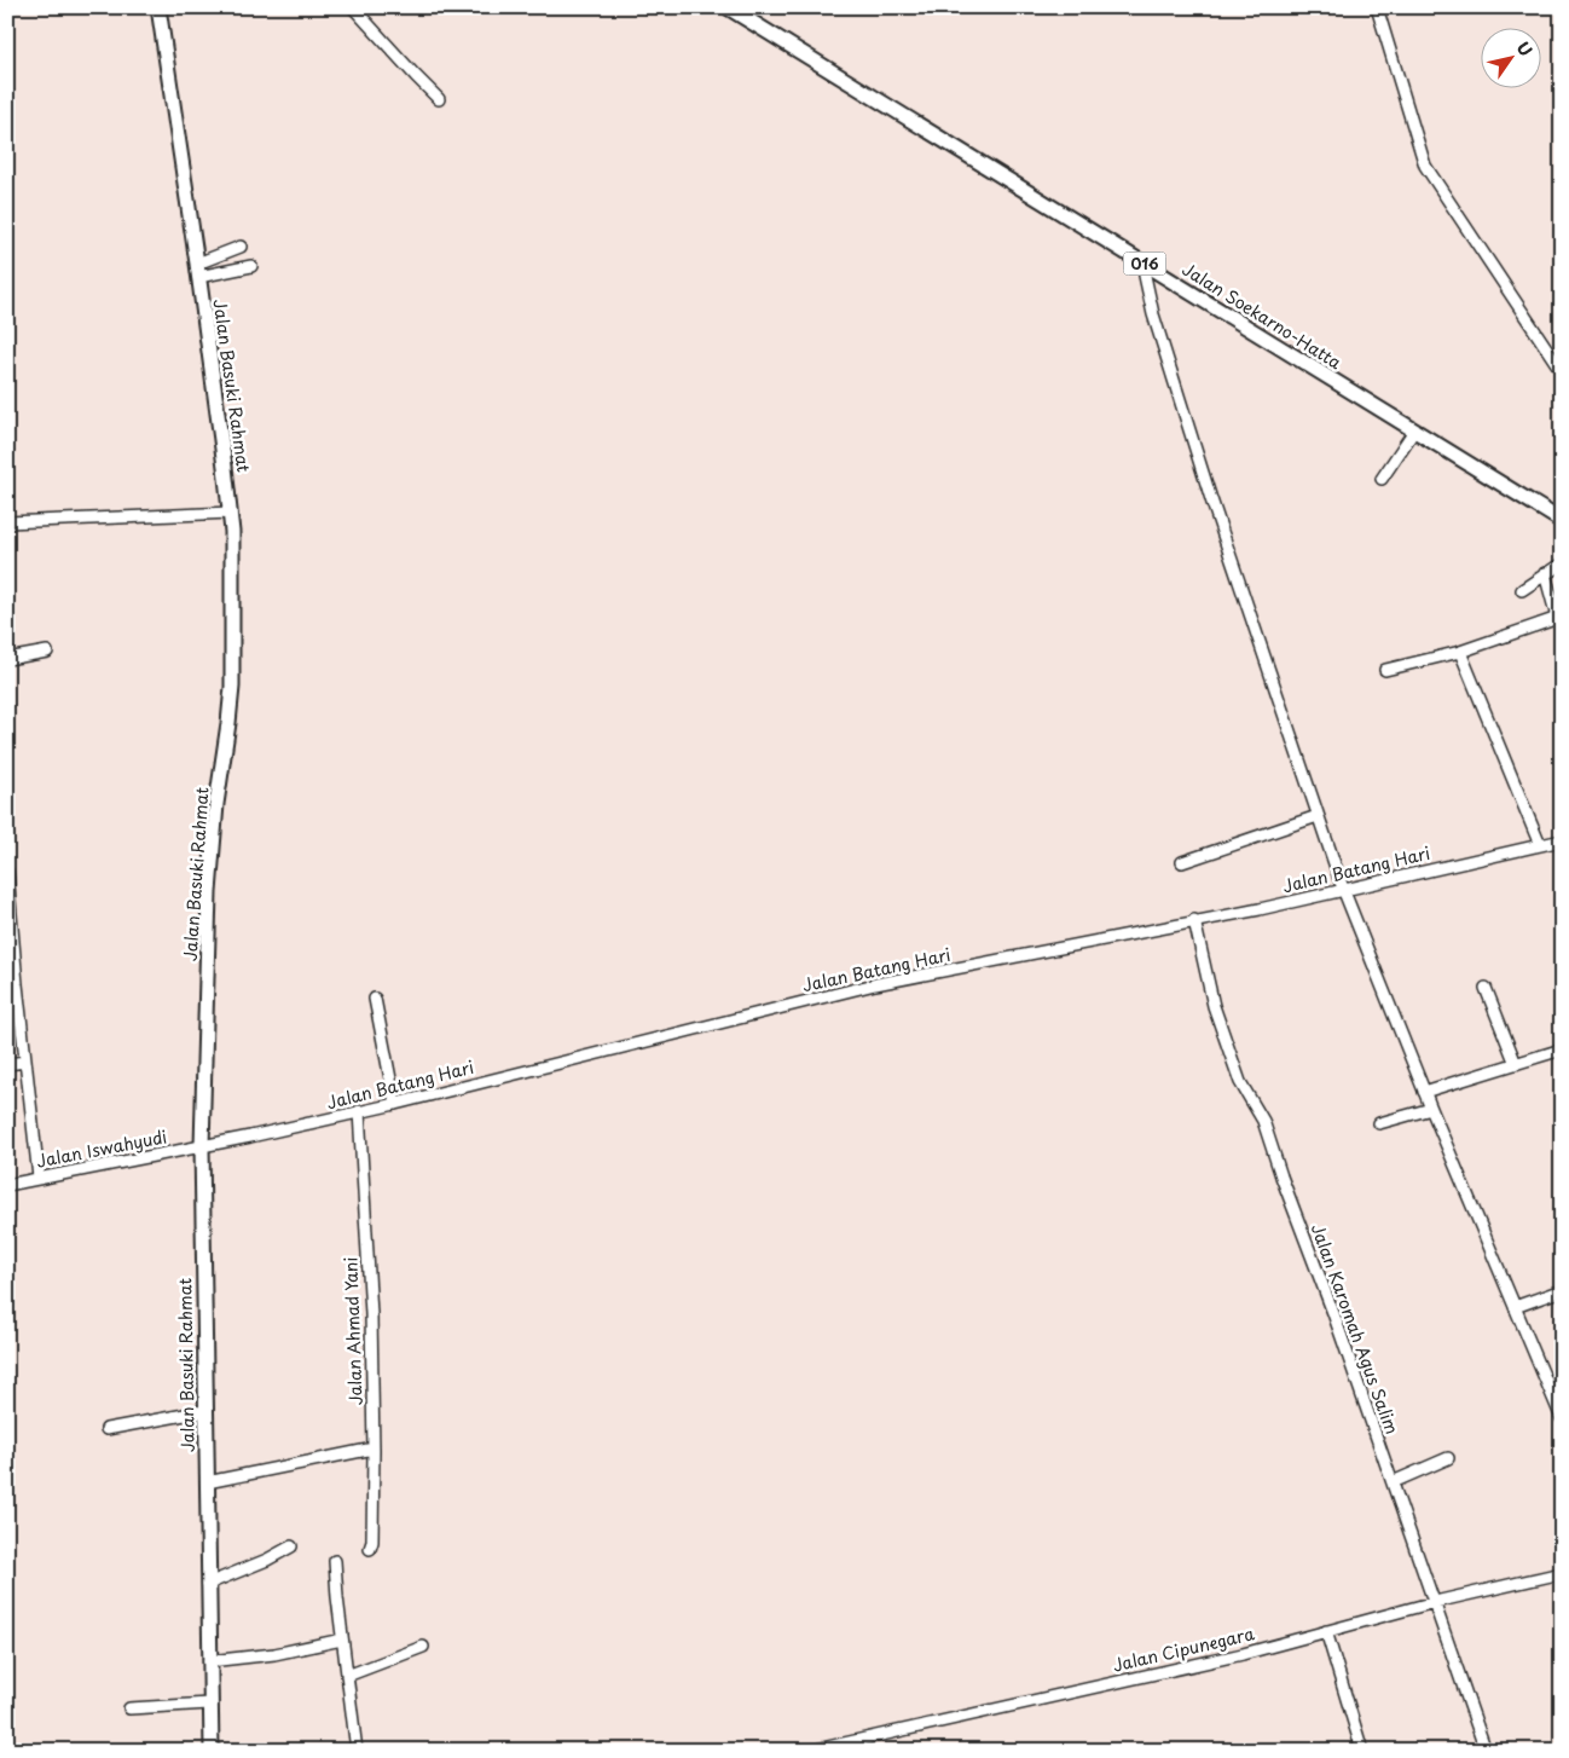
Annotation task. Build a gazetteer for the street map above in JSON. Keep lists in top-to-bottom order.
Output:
{
  "streets": {
    "main road": ["016", "Jalan Soekarno-Hatta", "Jalan Basuki Rahmat"],
    "street": [
      "Jalan Batang Hari",
      "Jalan Iswahyudi",
      "Jalan Karomah Agus Salim",
      "Jalan Ahmad Yani",
      "Jalan Cipunegara"
    ]
  },
  "crossings": [
    ["Jalan Basuki Rahmat", "Jalan Batang Hari"],
    ["Jalan Basuki Rahmat", "Jalan Iswahyudi"],
    ["Jalan Batang Hari", "Jalan Iswahyudi"],
    ["Jalan Batang Hari", "Jalan Karomah Agus Salim"],
    ["Jalan Batang Hari", "Jalan Ahmad Yani"],
    ["Jalan Karomah Agus Salim", "Jalan Cipunegara"]
  ],
  "north": "top right"
}
